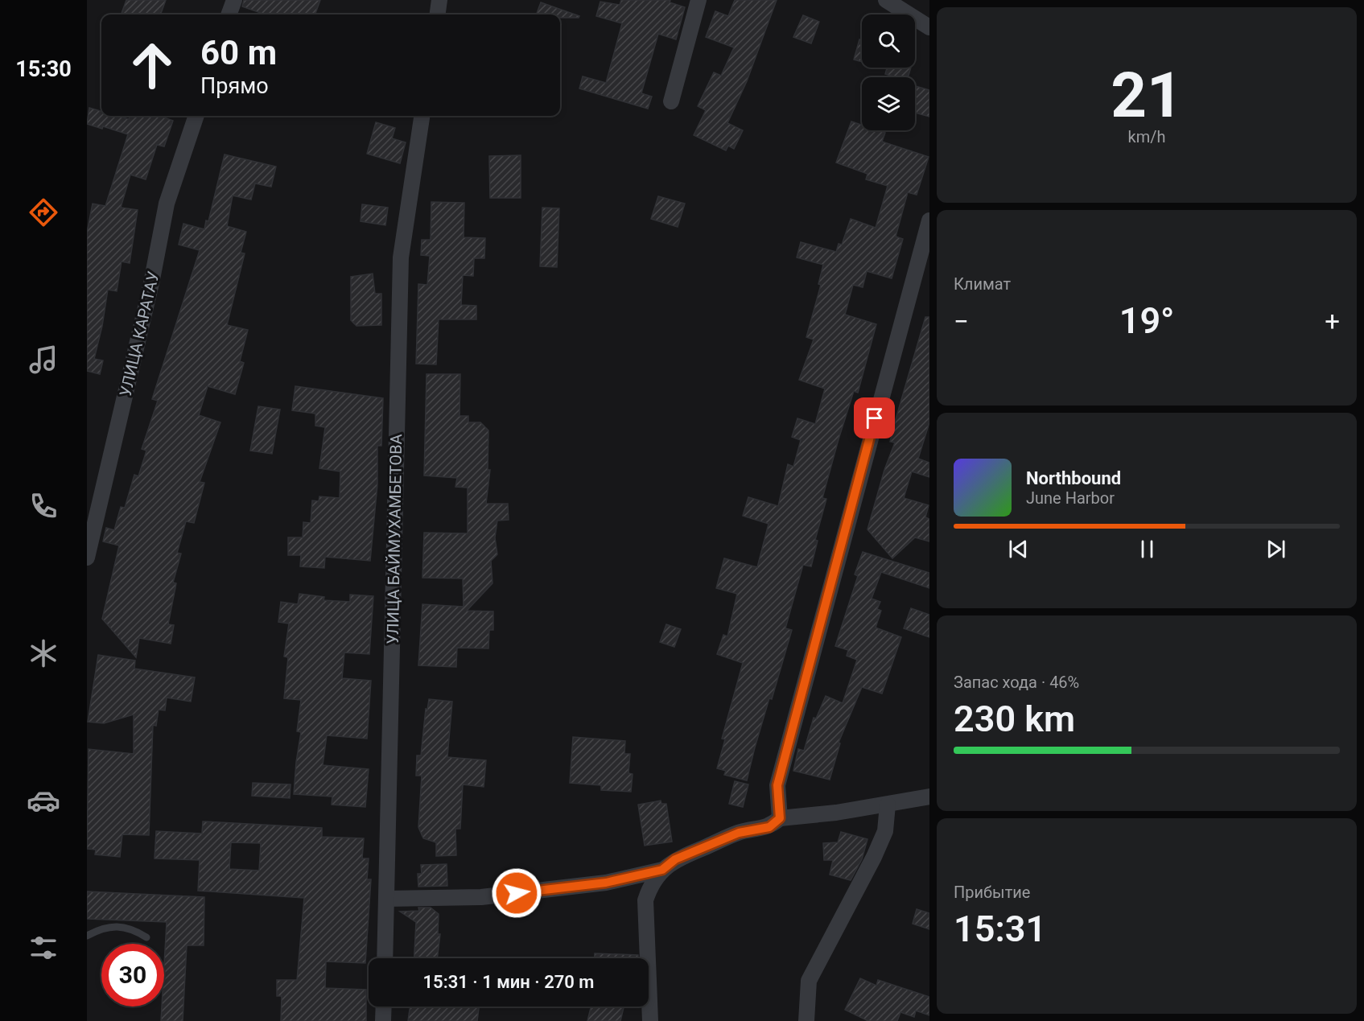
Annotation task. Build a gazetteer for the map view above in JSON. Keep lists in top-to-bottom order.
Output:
{
  "streets": {
    "street": ["УЛИЦА КАРАТАУ", "УЛИЦА БАЙМУХАМБЕТОВА"]
  },
  "page": {
    "tabs": "15:30",
    "tile": [
      ["21", "km/h"],
      "Климат",
      ["Запас хода · 46%", "230 km"],
      ["Прибытие", "15:31"]
    ],
    "turn": ["60 m", "Прямо"],
    "heat": ["−", "19°", "+"],
    "song": ["Northbound", "June Harbor"],
    "limit": "30",
    "trip": "15:31 · 1 мин · 270 m"
  }
}
